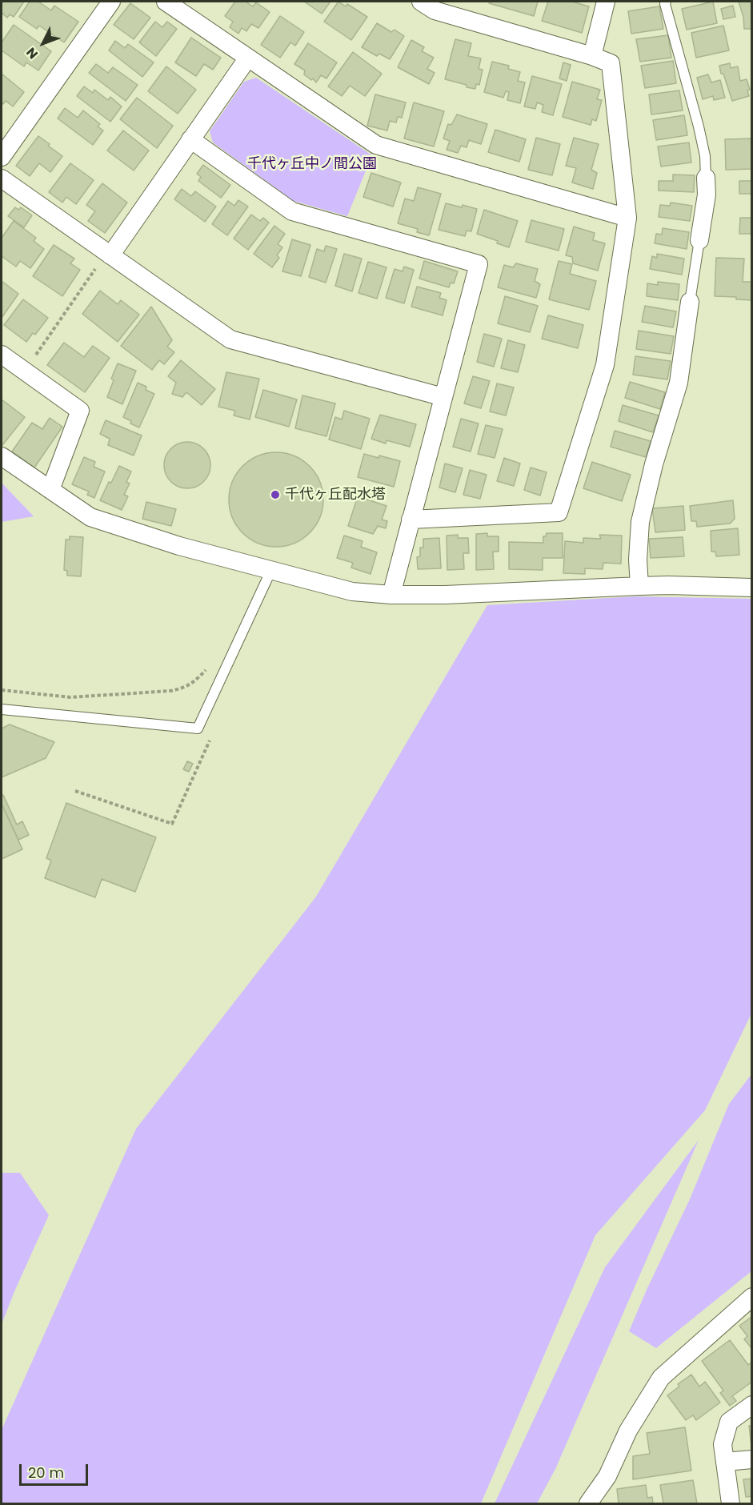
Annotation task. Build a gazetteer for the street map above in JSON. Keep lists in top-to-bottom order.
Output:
{
  "parks": ["千代ヶ丘中ノ間公園"],
  "places": ["千代ヶ丘配水塔"],
  "scale_bar": "20 m",
  "north": "bottom left"
}
